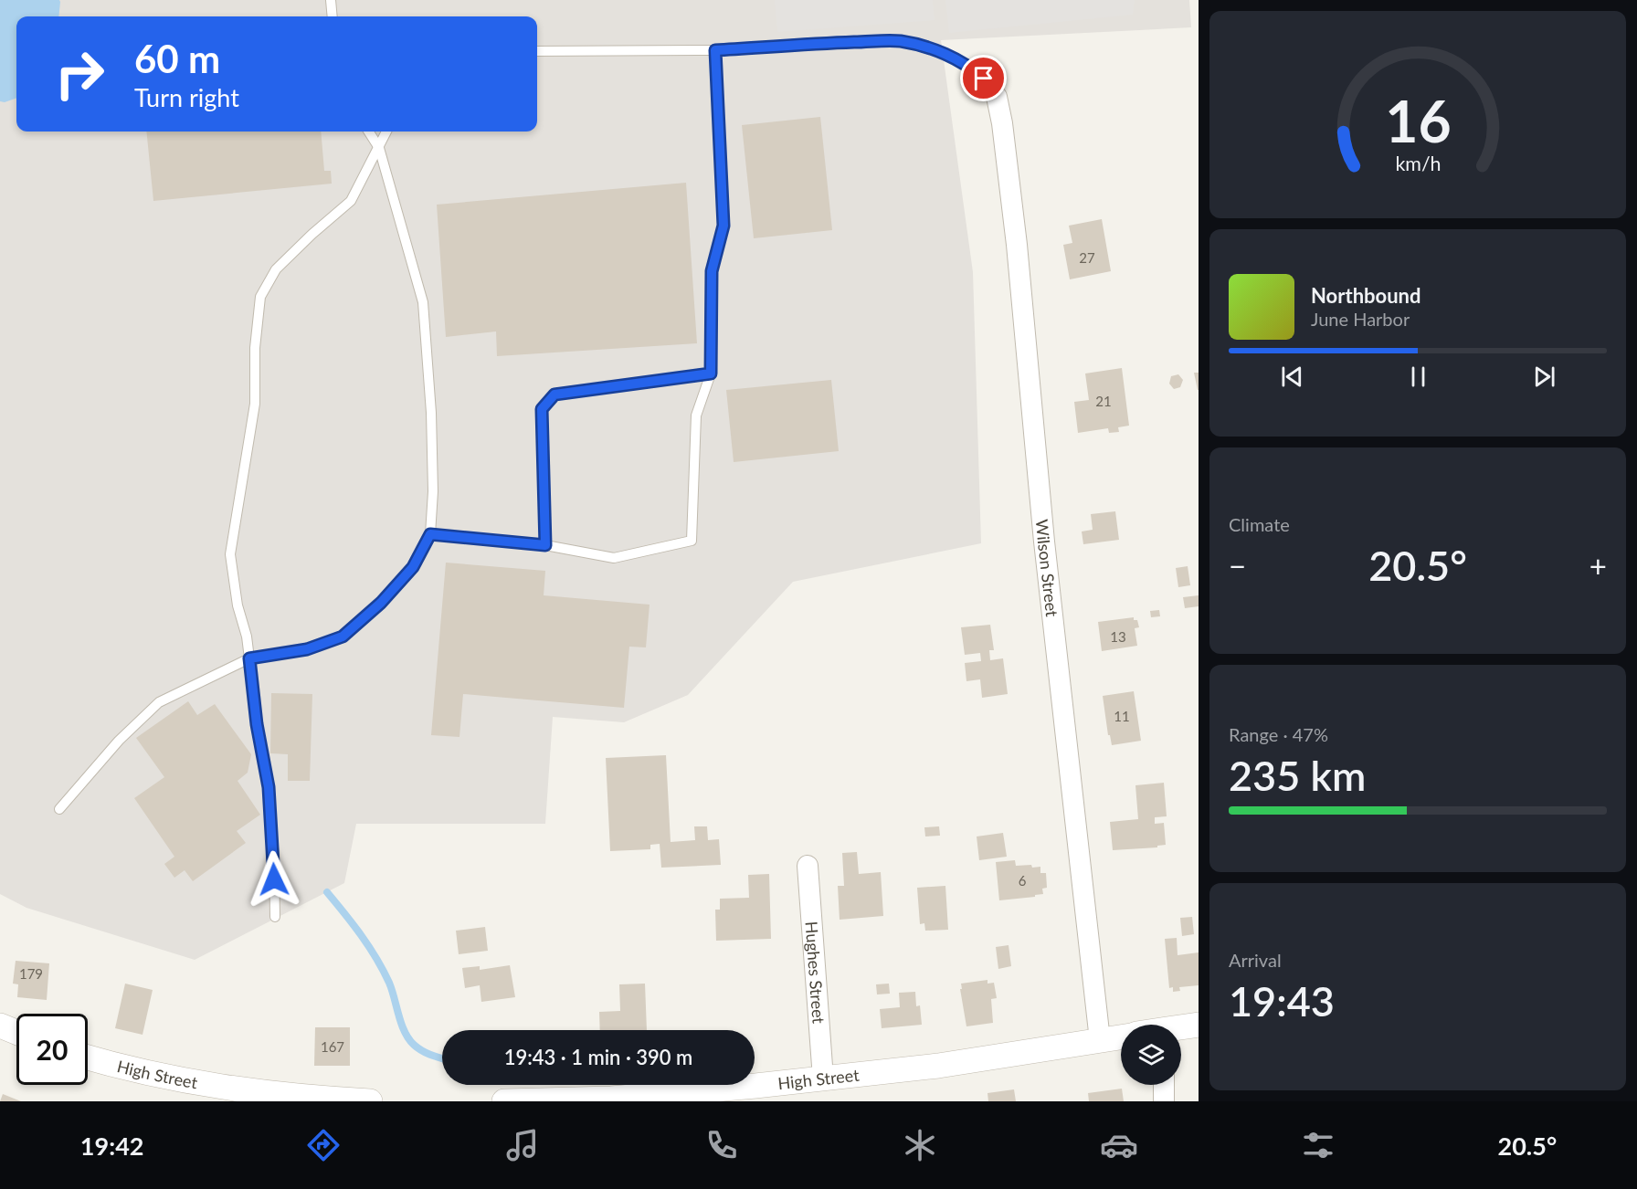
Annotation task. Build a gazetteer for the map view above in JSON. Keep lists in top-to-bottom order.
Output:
{
  "streets": {
    "street": ["Wilson Street", "Hughes Street", "High Street"]
  },
  "crossings": [
    ["Wilson Street", "High Street"],
    ["Hughes Street", "High Street"]
  ],
  "house_numbers": [
    "27",
    "21",
    "13",
    "11",
    "6",
    "179",
    "167"
  ],
  "page": {
    "turn": ["60 m", "Turn right"],
    "song": ["Northbound", "June Harbor"],
    "tile": [
      "Climate",
      ["Range · 47%", "235 km"],
      ["Arrival", "19:43"]
    ],
    "heat": ["−", "20.5°", "+"],
    "limit": "20",
    "trip": "19:43 · 1 min · 390 m",
    "tabs": ["19:42", "20.5°"],
    "gauge": ["16", "km/h"]
  }
}
